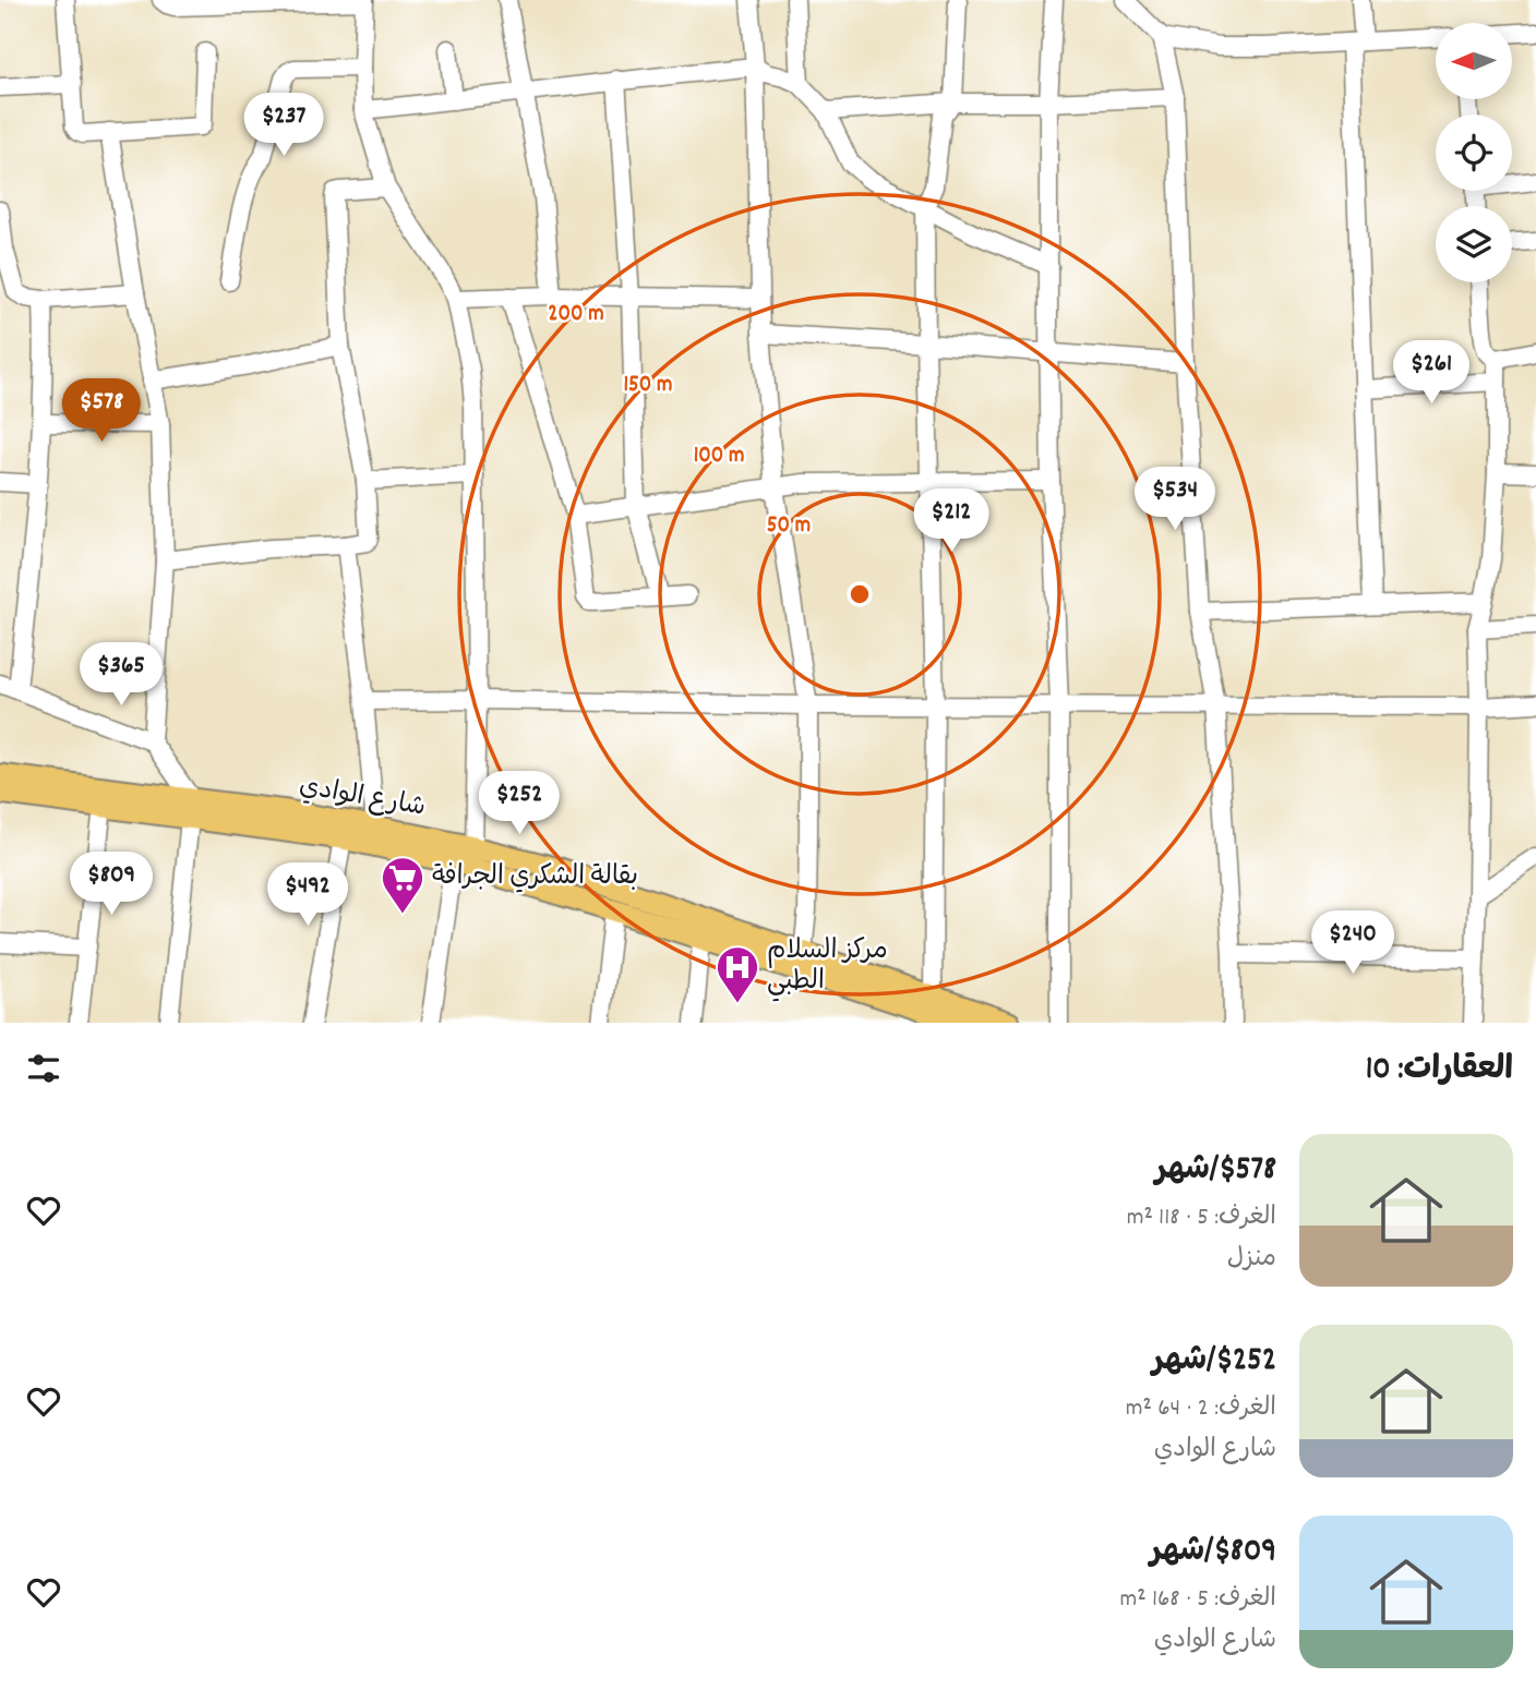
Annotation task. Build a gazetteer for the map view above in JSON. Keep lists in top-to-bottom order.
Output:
{
  "streets": {
    "main road": ["شارع الوادي"]
  },
  "places": {
    "supermarket": ["بقالة الشكري الجرافة"],
    "hospital": ["مركز السلام الطبي"]
  },
  "north": "left",
  "page": {
    "price": [
      "$237",
      "$261",
      "$578",
      "$534",
      "$212",
      "$365",
      "$252",
      "$809",
      "$492",
      "$240"
    ],
    "heading": "العقارات: 10",
    "list": [
      {
        "name": "$578/شهر",
        "note": "الغرف: 5 · 118 m² · منزل"
      },
      {
        "name": "$252/شهر",
        "note": "الغرف: 2 · 64 m² · شارع الوادي"
      },
      {
        "name": "$809/شهر",
        "note": "الغرف: 5 · 168 m² · شارع الوادي"
      }
    ]
  },
  "rings": [
    "200 m",
    "150 m",
    "100 m",
    "50 m"
  ]
}
